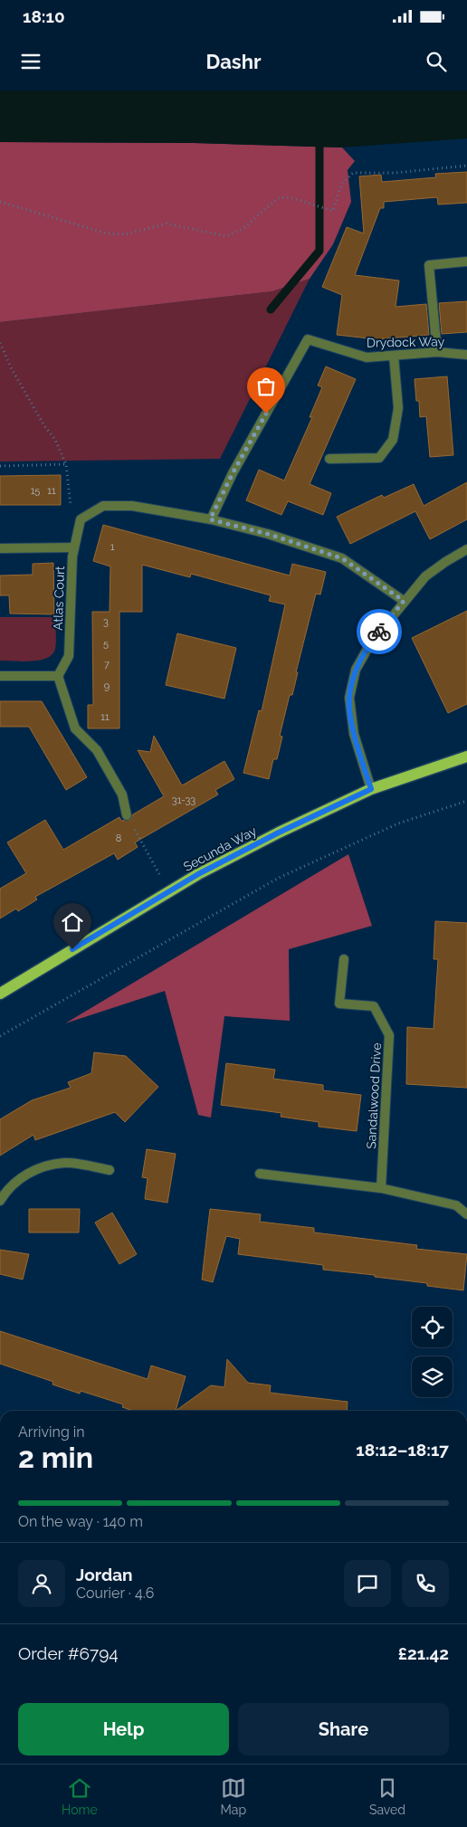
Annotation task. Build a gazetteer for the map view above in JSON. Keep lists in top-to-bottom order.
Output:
{
  "streets": {
    "main road": ["Secunda Way"],
    "street": ["Drydock Way", "Atlas Court", "Sandalwood Drive"]
  },
  "house_numbers": [
    "15",
    "11",
    "1",
    "3",
    "5",
    "7",
    "9",
    "11",
    "31-33",
    "8"
  ],
  "page": {
    "status": "18:10",
    "header": "Dashr",
    "heading": ["2 min", "Arriving in", "18:12–18:17"],
    "panel": [
      "Jordan",
      "Courier · 4.6",
      "Order #6794",
      "£21.42"
    ],
    "bar": "On the way · 140 m",
    "buttons": ["Help", "Share"],
    "tabs": ["Home", "Map", "Saved"]
  }
}
